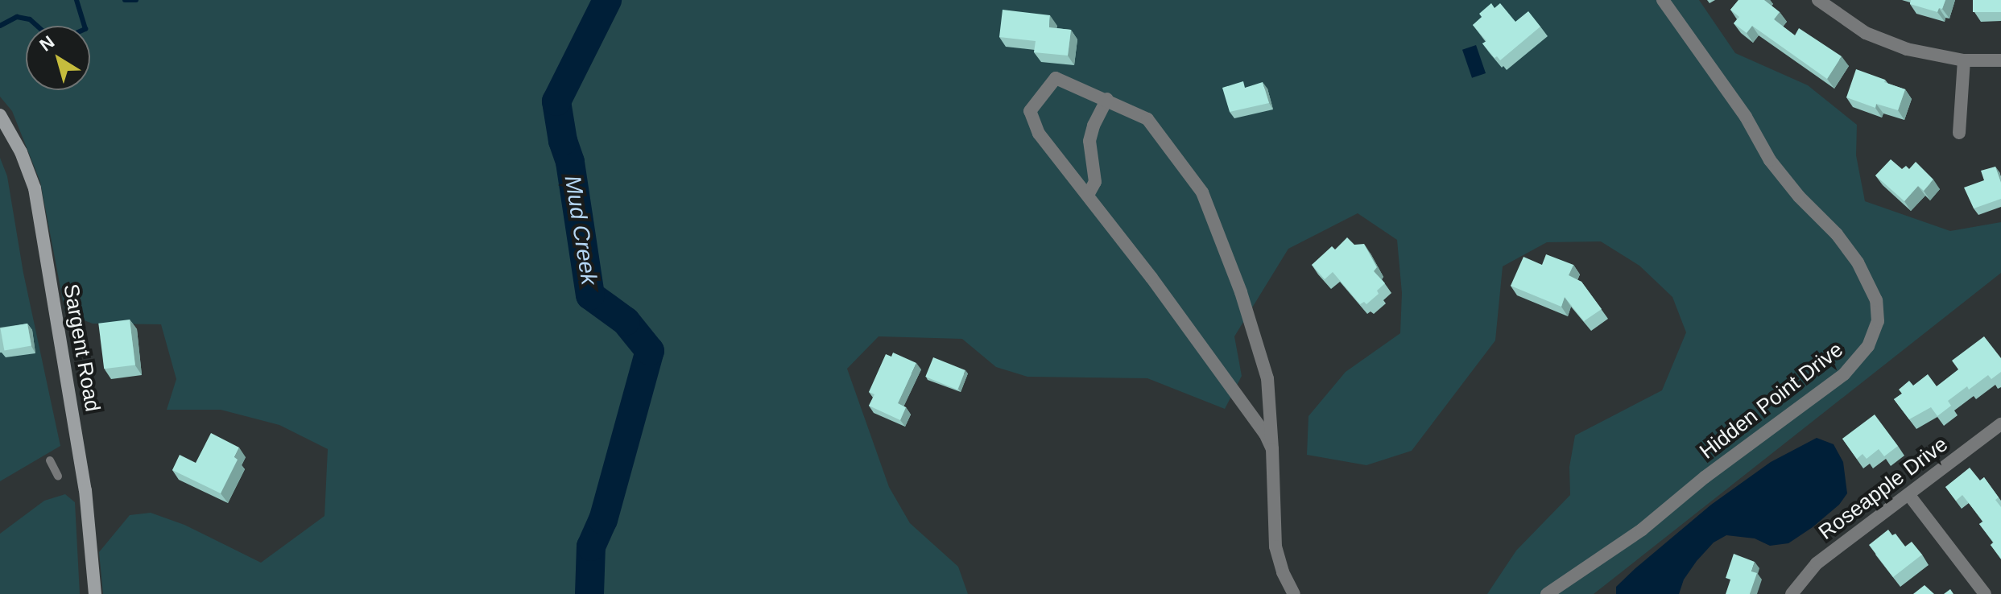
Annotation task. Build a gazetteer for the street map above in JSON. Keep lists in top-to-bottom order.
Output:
{
  "streets": {
    "street": ["Sargent Road", "Hidden Point Drive", "Roseapple Drive"]
  },
  "water": ["Mud Creek"],
  "north": "top left"
}
